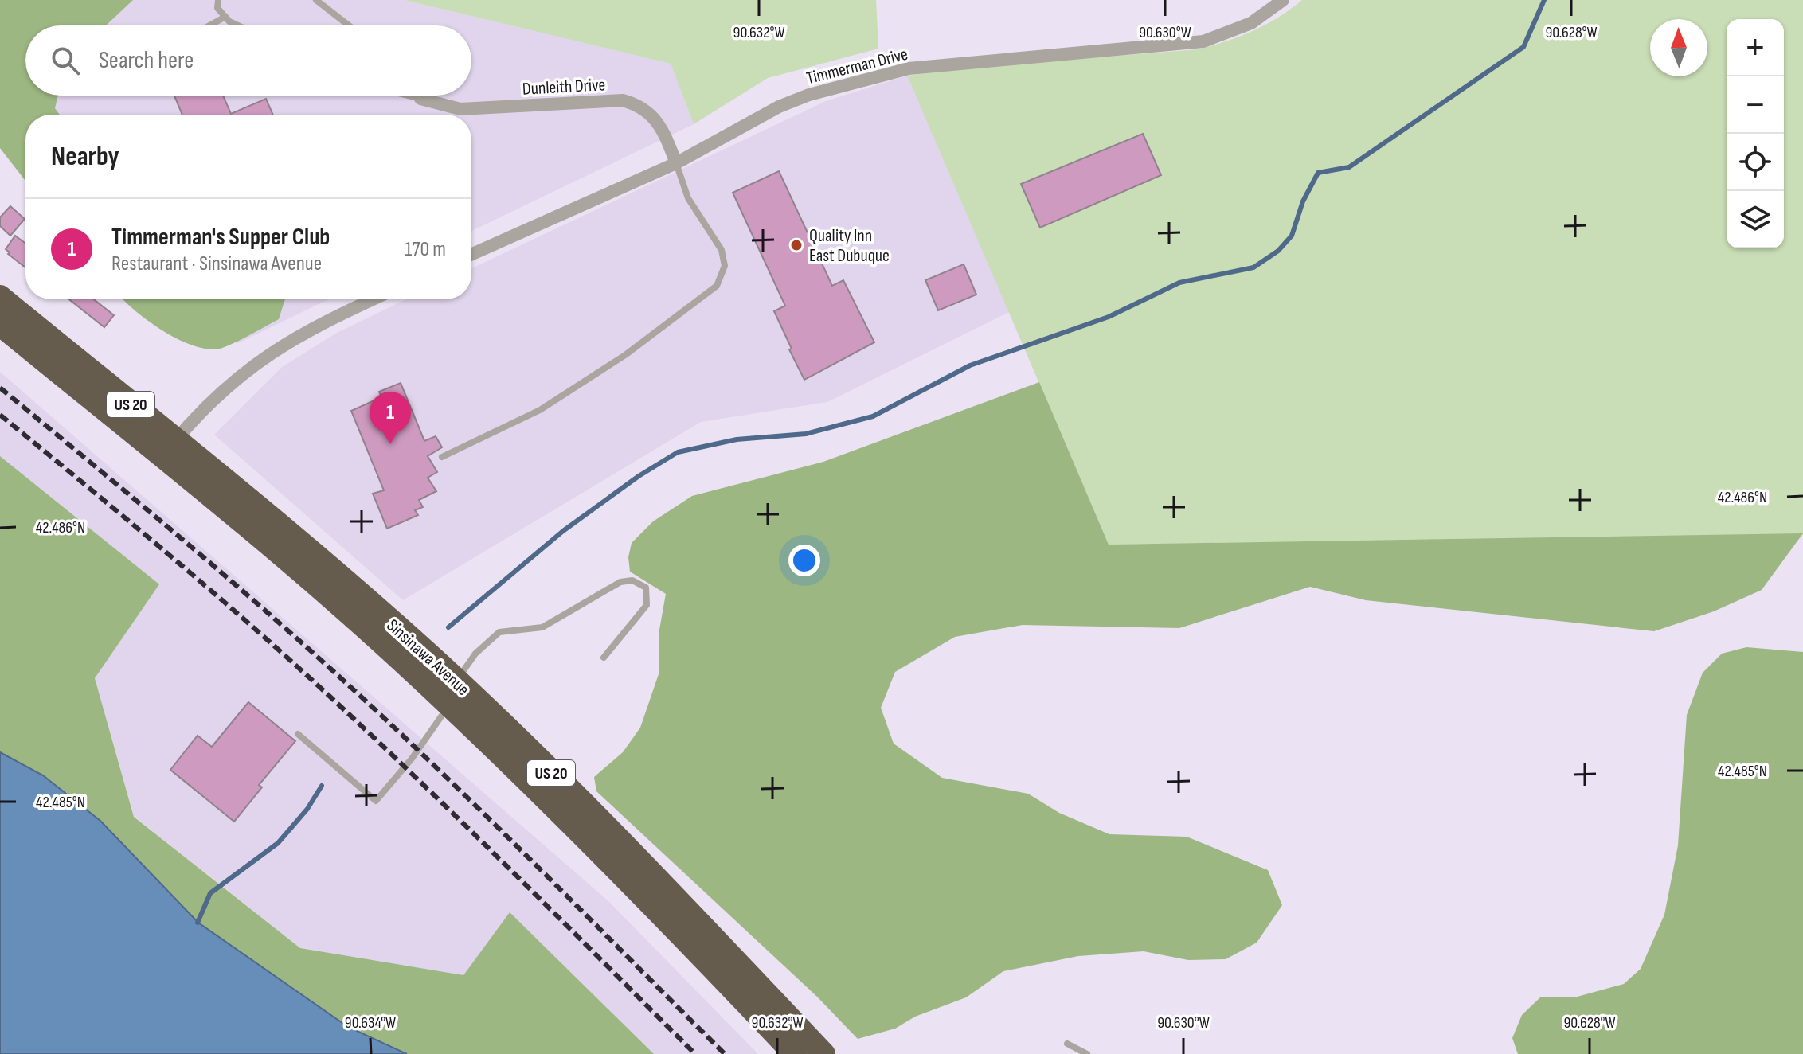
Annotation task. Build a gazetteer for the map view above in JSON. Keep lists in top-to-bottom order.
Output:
{
  "streets": {
    "highway": ["US 20", "Sinsinawa Avenue"],
    "street": ["Timmerman Drive", "Dunleith Drive"]
  },
  "crossings": [
    ["Timmerman Drive", "Dunleith Drive"]
  ],
  "places": ["Quality Inn East Dubuque"],
  "north": "top",
  "page": {
    "map_buttons": ["+", "−"],
    "search": "Search here",
    "heading": "Nearby",
    "list": [
      {
        "mark": "1",
        "name": "Timmerman's Supper Club",
        "note": "Restaurant · Sinsinawa Avenue",
        "value": "170 m"
      }
    ],
    "pins": "1"
  },
  "coordinates": [
    "90.632°W",
    "90.630°W",
    "90.628°W",
    "42.486°N",
    "42.485°N",
    "90.634°W"
  ]
}
